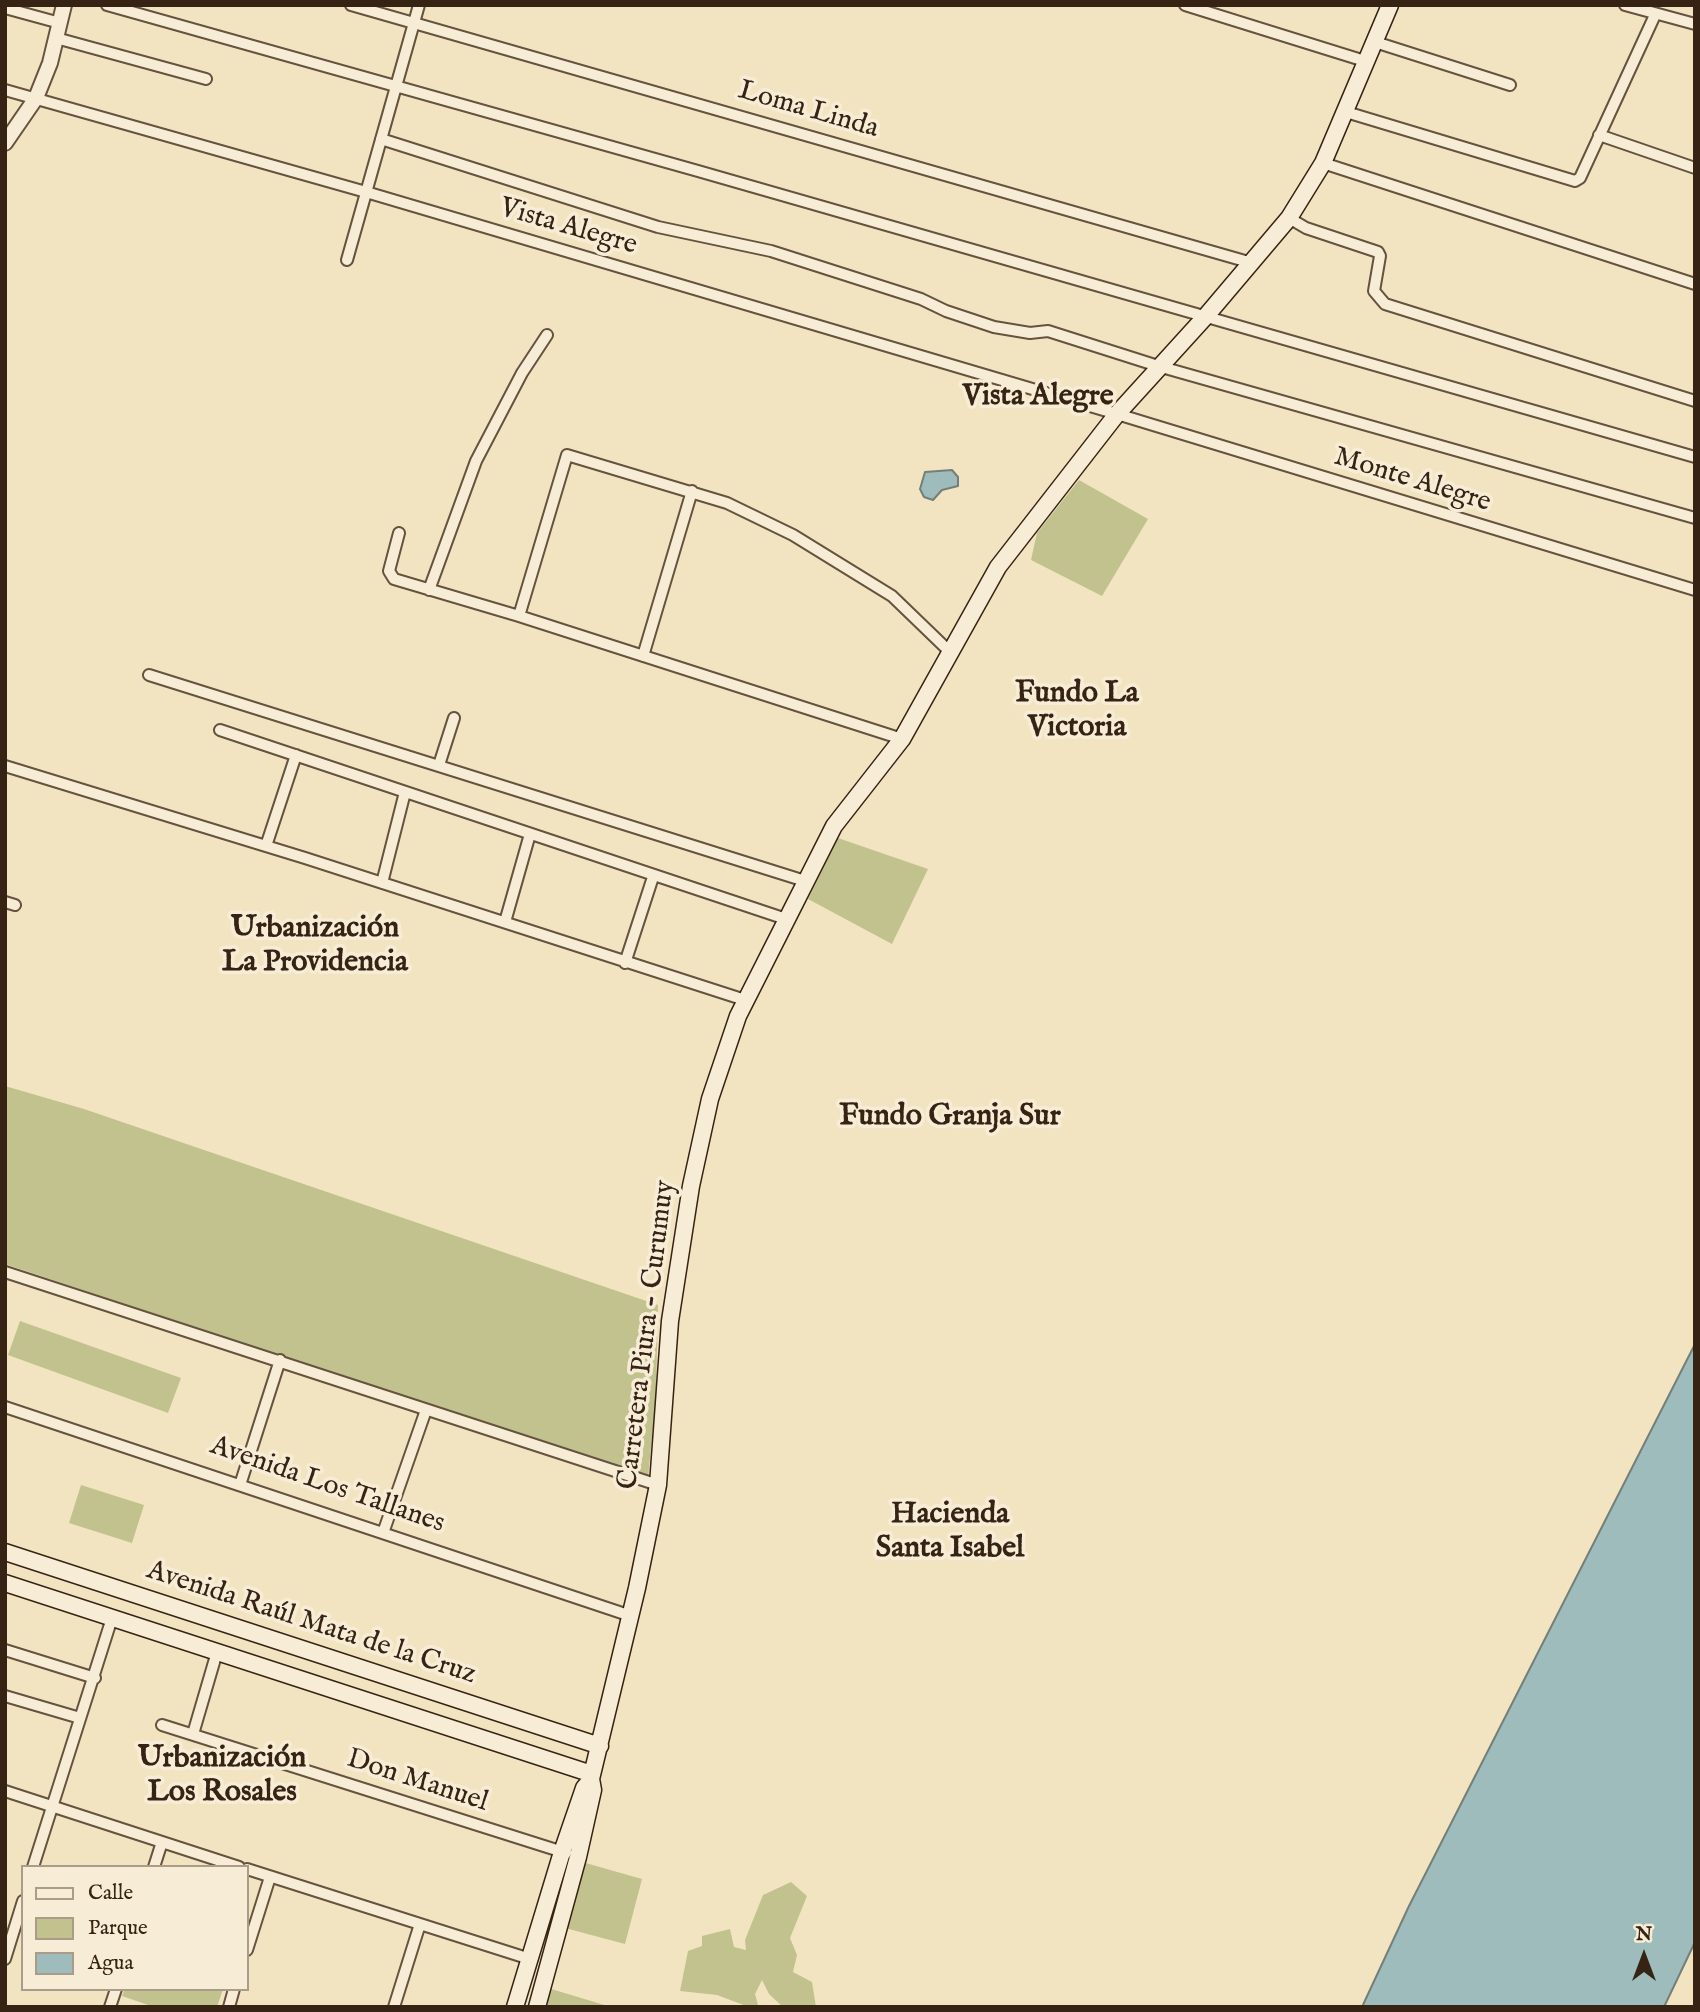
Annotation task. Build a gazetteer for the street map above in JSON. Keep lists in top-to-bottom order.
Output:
{
  "streets": {
    "main road": ["Carretera Piura - Curumuy", "Avenida Raúl Mata de la Cruz"],
    "street": [
      "Loma Linda",
      "Vista Alegre",
      "Monte Alegre",
      "Avenida Los Tallanes",
      "Don Manuel"
    ]
  },
  "crossings": [
    ["Loma Linda", "Carretera Piura - Curumuy"],
    ["Vista Alegre", "Monte Alegre"],
    ["Vista Alegre", "Carretera Piura - Curumuy"],
    ["Monte Alegre", "Carretera Piura - Curumuy"],
    ["Carretera Piura - Curumuy", "Avenida Los Tallanes"],
    ["Carretera Piura - Curumuy", "Avenida Raúl Mata de la Cruz"]
  ],
  "districts": [
    "Vista Alegre",
    "Fundo La Victoria",
    "Urbanización La Providencia",
    "Fundo Granja Sur",
    "Hacienda Santa Isabel",
    "Urbanización Los Rosales"
  ],
  "legend": ["Calle", "Parque", "Agua"],
  "north": "top"
}
